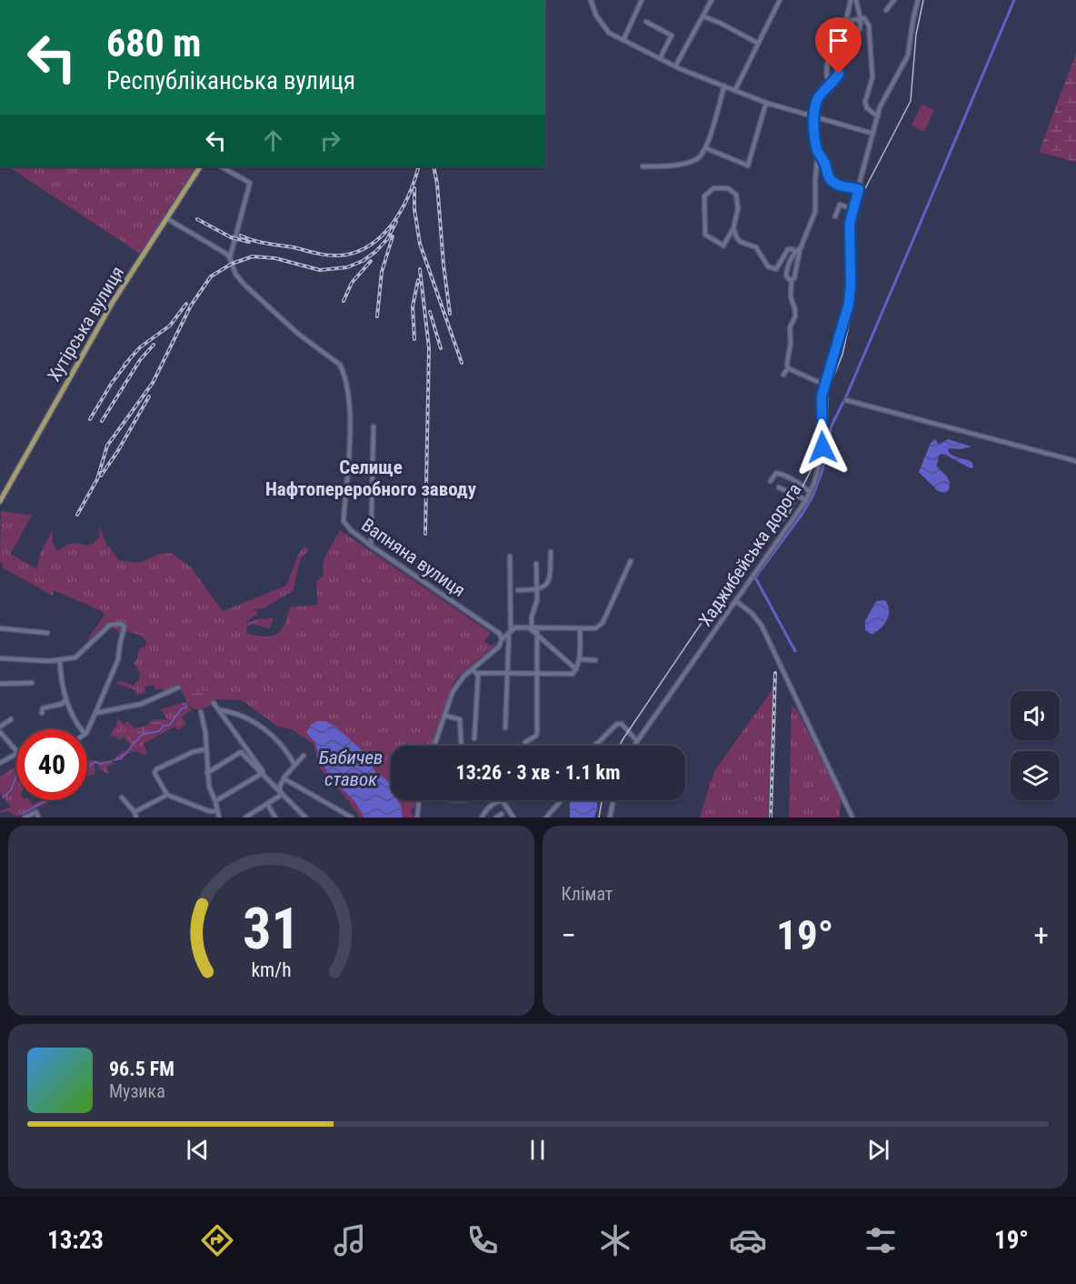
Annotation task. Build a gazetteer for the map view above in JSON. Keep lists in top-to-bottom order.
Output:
{
  "streets": {
    "main road": ["Хутірська вулиця"],
    "street": ["Хаджибейська дорога", "Вапняна вулиця"]
  },
  "districts": ["Селище Нафтопереробного заводу"],
  "water": ["Бабичев ставок"],
  "page": {
    "turn": ["680 m", "Республіканська вулиця"],
    "limit": "40",
    "trip": "13:26 · 3 хв · 1.1 km",
    "tile": "Клімат",
    "heat": ["−", "19°", "+"],
    "song": ["96.5 FM", "Музика"],
    "tabs": ["13:23", "19°"],
    "gauge": ["31", "km/h"]
  }
}
